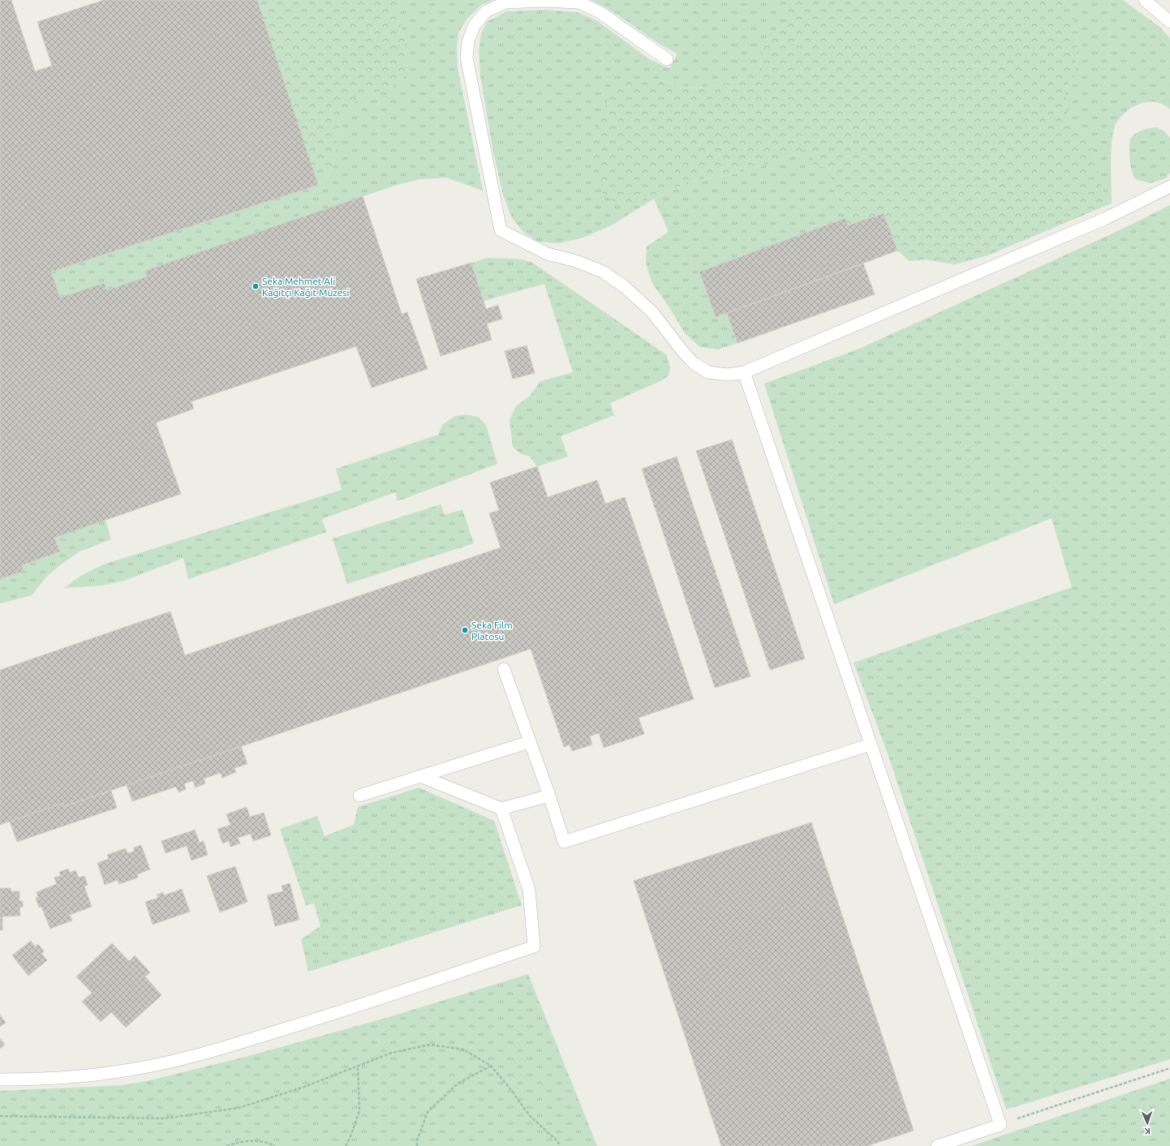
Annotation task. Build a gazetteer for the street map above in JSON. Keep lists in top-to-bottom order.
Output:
{
  "places": ["Seka Mehmet Ali Kağıtçı Kağıt Müzesi", "Seka Film Platosu"],
  "north": "bottom"
}
